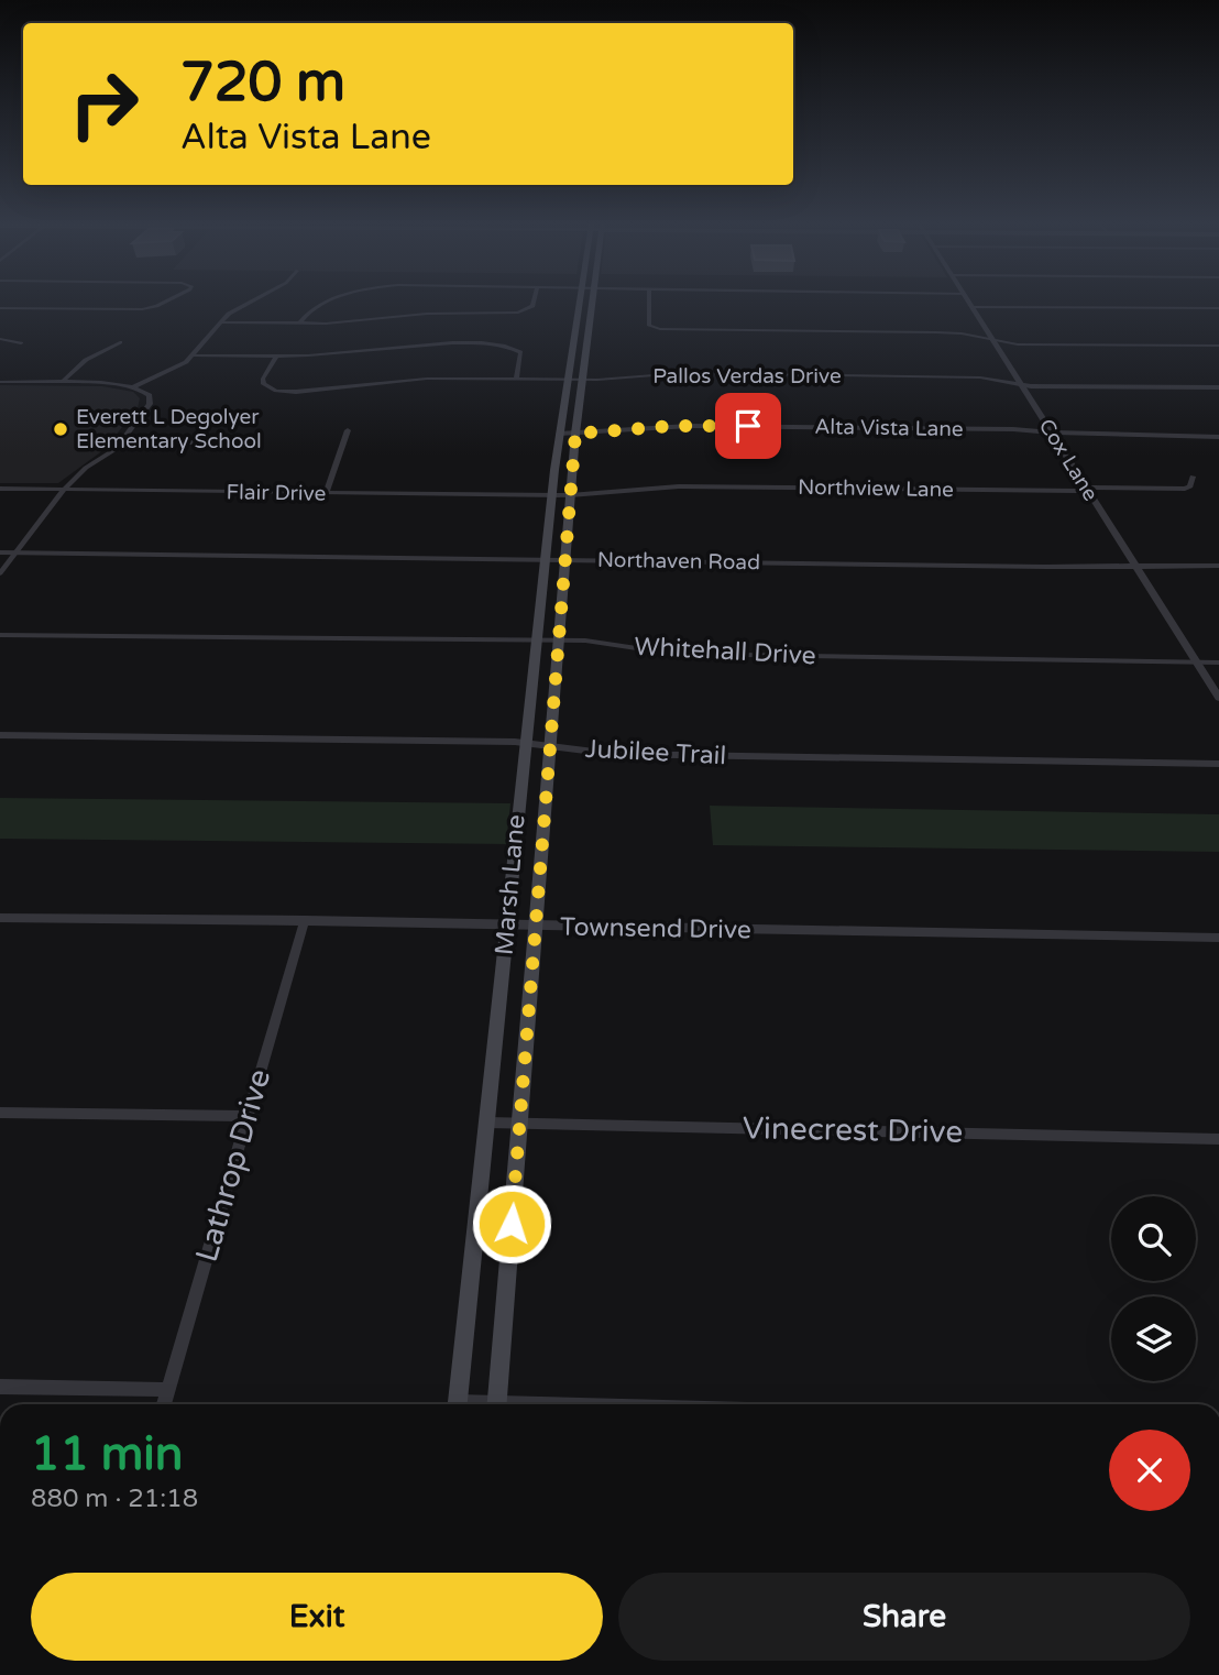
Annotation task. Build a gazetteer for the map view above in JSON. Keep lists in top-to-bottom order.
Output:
{
  "streets": {
    "main road": ["Marsh Lane"],
    "street": [
      "Pallos Verdas Drive",
      "Alta Vista Lane",
      "Cox Lane",
      "Northview Lane",
      "Flair Drive",
      "Northaven Road",
      "Whitehall Drive",
      "Jubilee Trail",
      "Townsend Drive",
      "Vinecrest Drive",
      "Lathrop Drive"
    ]
  },
  "crossings": [
    ["Pallos Verdas Drive", "Cox Lane"],
    ["Pallos Verdas Drive", "Marsh Lane"],
    ["Alta Vista Lane", "Cox Lane"],
    ["Alta Vista Lane", "Marsh Lane"],
    ["Cox Lane", "Northview Lane"],
    ["Cox Lane", "Northaven Road"],
    ["Cox Lane", "Whitehall Drive"],
    ["Northview Lane", "Flair Drive"],
    ["Northview Lane", "Marsh Lane"],
    ["Flair Drive", "Marsh Lane"],
    ["Northaven Road", "Marsh Lane"],
    ["Whitehall Drive", "Marsh Lane"],
    ["Jubilee Trail", "Marsh Lane"],
    ["Marsh Lane", "Townsend Drive"],
    ["Marsh Lane", "Vinecrest Drive"],
    ["Townsend Drive", "Lathrop Drive"]
  ],
  "places": ["Everett L Degolyer Elementary School"],
  "page": {
    "turn": ["720 m", "Alta Vista Lane"],
    "heading": ["11 min", "880 m · 21:18"],
    "buttons": ["Exit", "Share"]
  }
}
